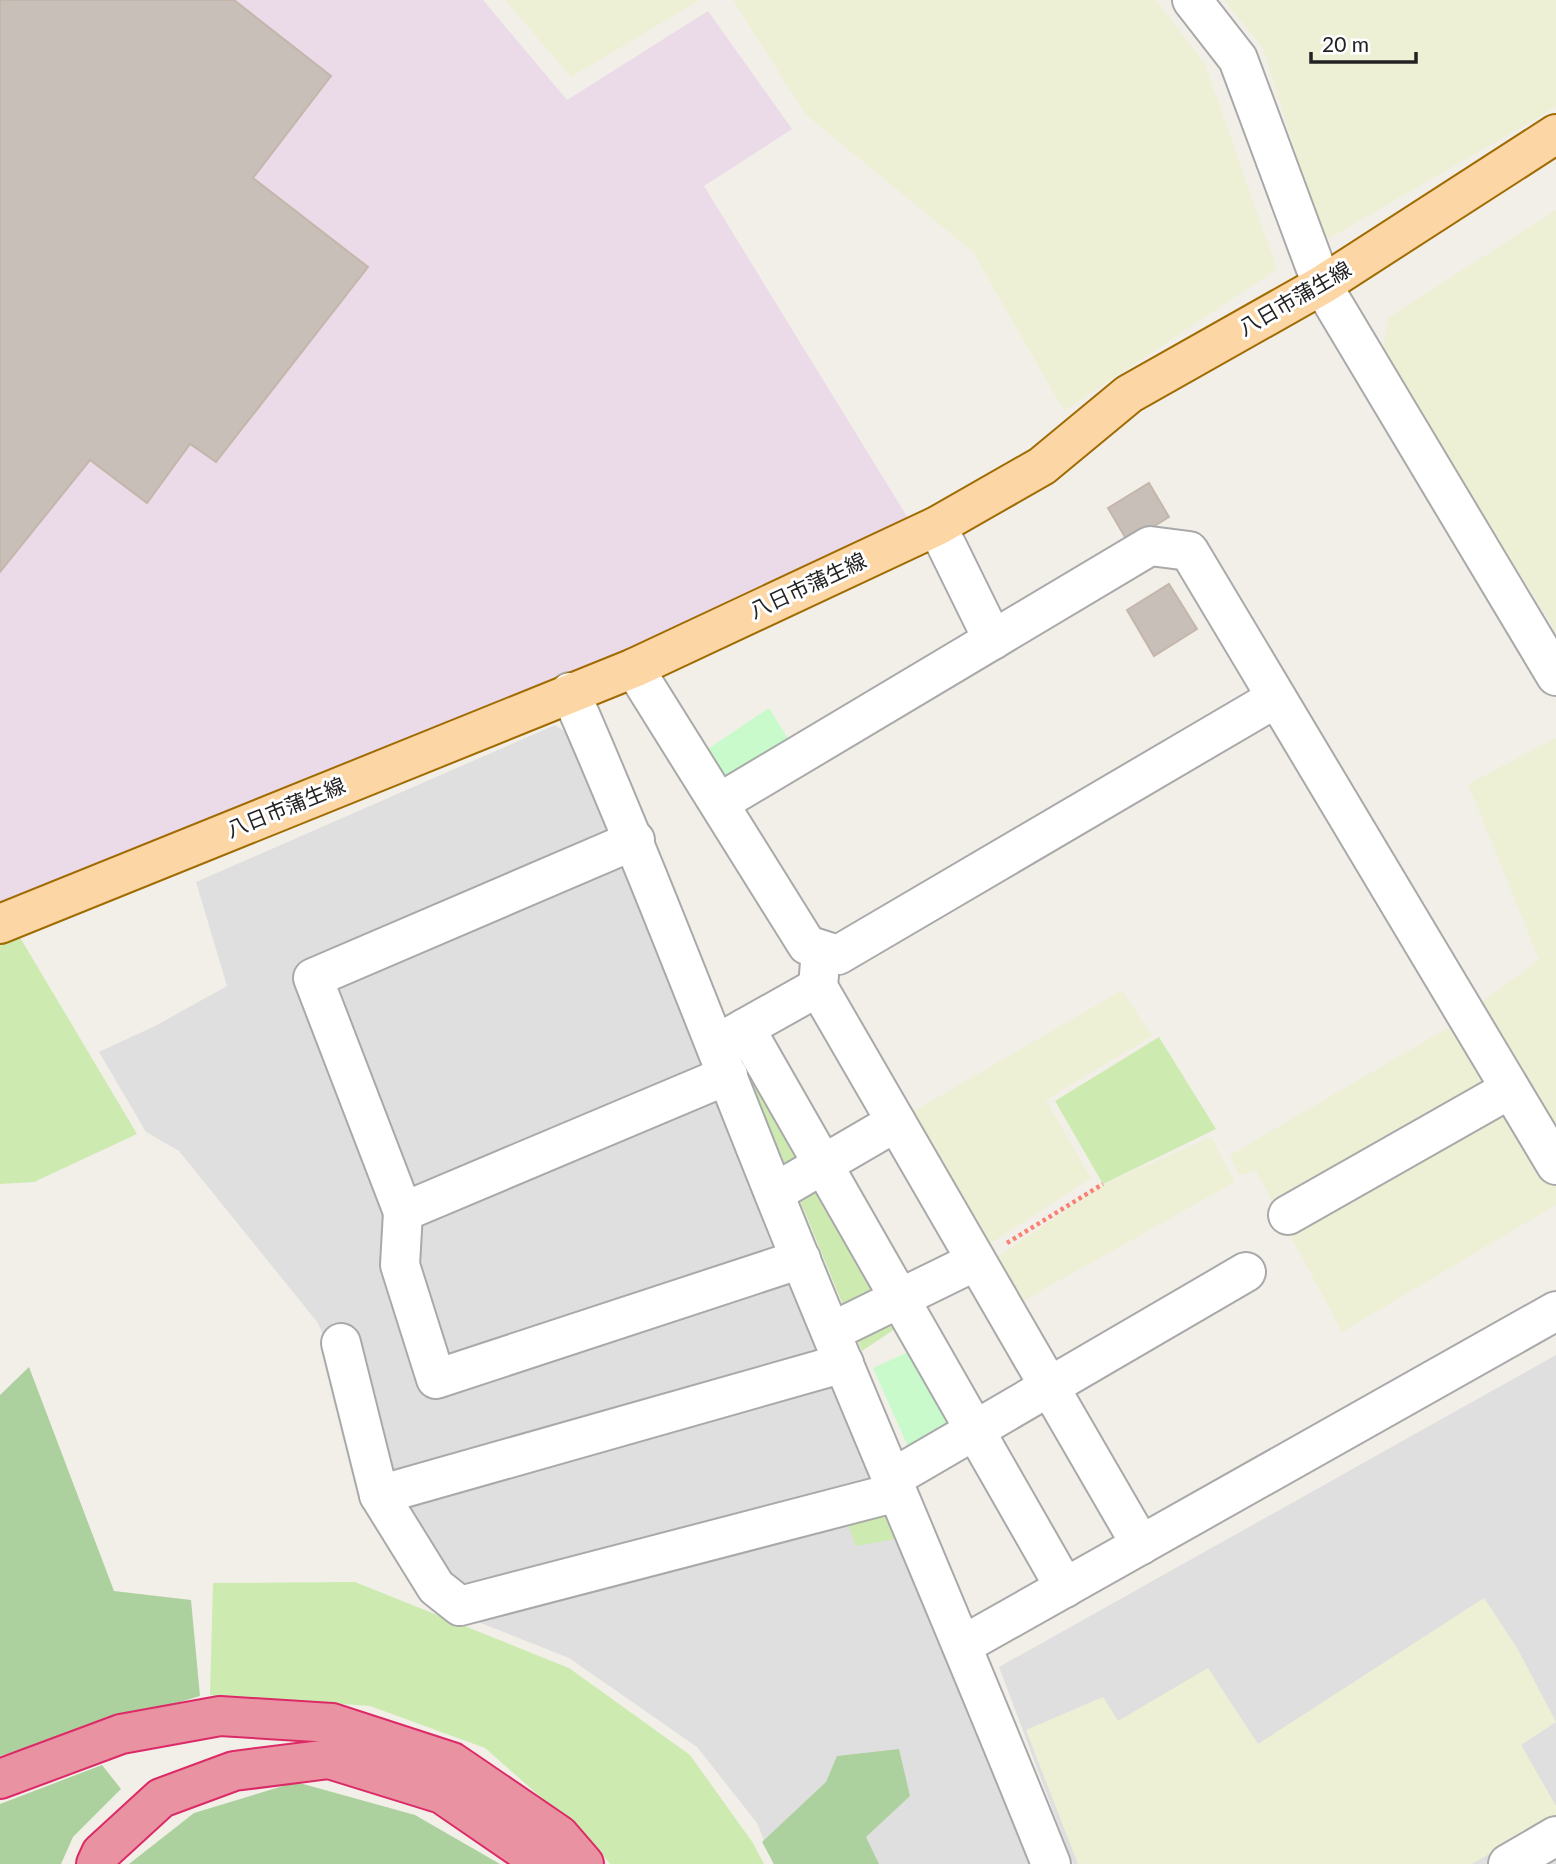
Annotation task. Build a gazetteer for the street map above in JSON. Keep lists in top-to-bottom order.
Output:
{
  "streets": {
    "main road": ["八日市蒲生線"]
  },
  "scale_bar": "20 m"
}
